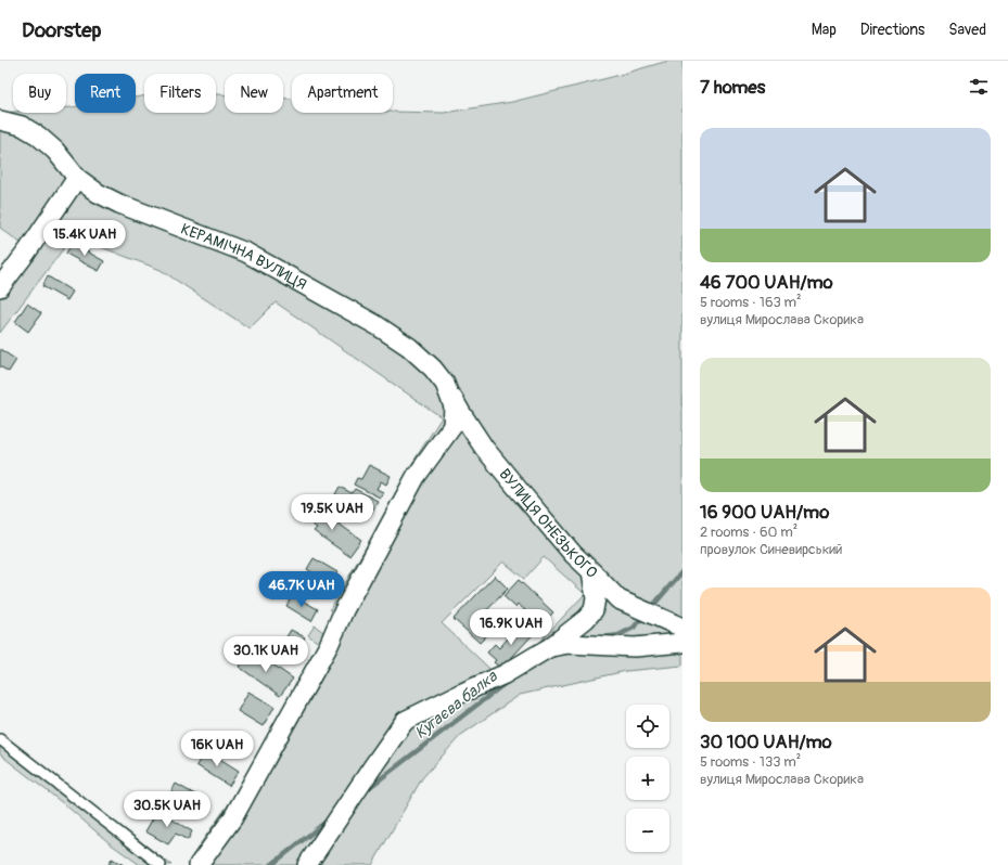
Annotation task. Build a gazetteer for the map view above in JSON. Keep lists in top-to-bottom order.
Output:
{
  "streets": {
    "street": ["КЕРАМІЧНА ВУЛИЦЯ", "ВУЛИЦЯ ОНЕЗЬКОГО"]
  },
  "crossings": [
    ["КЕРАМІЧНА ВУЛИЦЯ", "ВУЛИЦЯ ОНЕЗЬКОГО"]
  ],
  "water": ["Кугаєва балка"],
  "page": {
    "header": "Doorstep",
    "nav": ["Map", "Directions", "Saved"],
    "heading": "7 homes",
    "chip": [
      "Buy",
      "Rent",
      "Filters",
      "New",
      "Apartment"
    ],
    "list": [
      {
        "name": "46 700 UAH/mo",
        "note": "5 rooms · 163 m² · вулиця Мирослава Скорика"
      },
      {
        "name": "16 900 UAH/mo",
        "note": "2 rooms · 60 m² · провулок Синевирський"
      },
      {
        "name": "30 100 UAH/mo",
        "note": "5 rooms · 133 m² · вулиця Мирослава Скорика"
      }
    ],
    "price": [
      "15.4K UAH",
      "19.5K UAH",
      "46.7K UAH",
      "16.9K UAH",
      "30.1K UAH",
      "16K UAH",
      "30.5K UAH"
    ],
    "map_buttons": ["+", "−"]
  }
}
